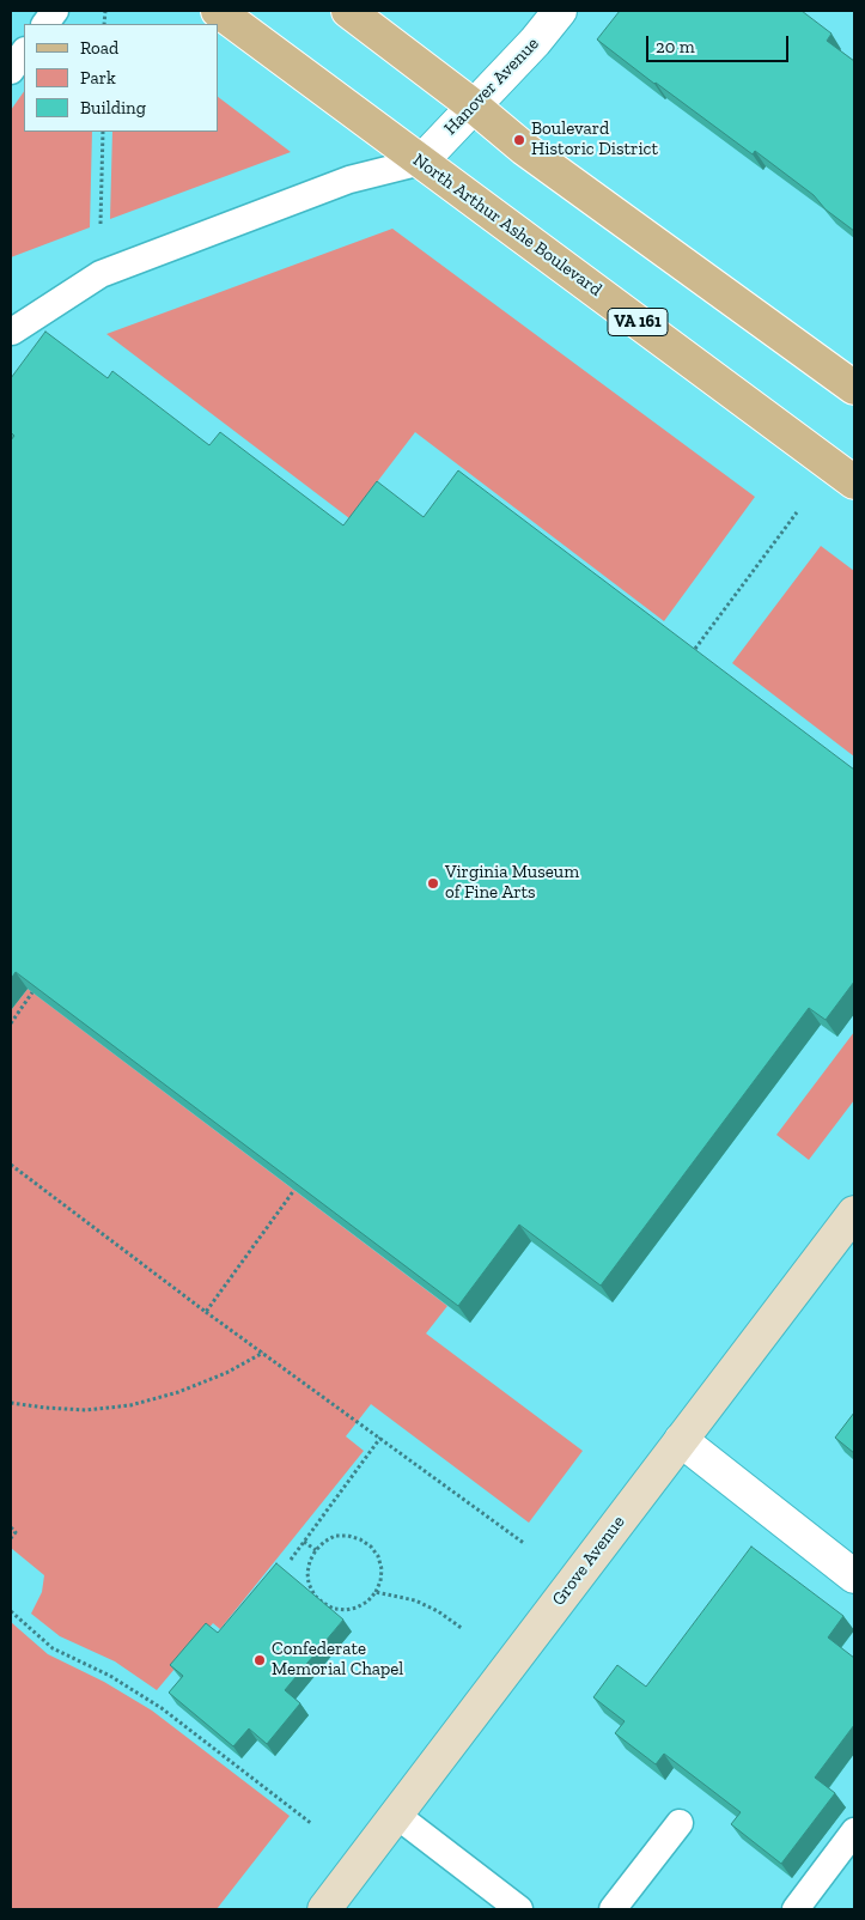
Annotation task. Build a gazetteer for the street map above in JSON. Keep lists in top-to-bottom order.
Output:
{
  "streets": {
    "main road": ["North Arthur Ashe Boulevard", "VA 161", "Grove Avenue"],
    "street": ["Hanover Avenue"]
  },
  "crossings": [
    ["Hanover Avenue", "North Arthur Ashe Boulevard"]
  ],
  "places": ["Boulevard Historic District", "Virginia Museum of Fine Arts", "Confederate Memorial Chapel"],
  "legend": ["Road", "Park", "Building"],
  "scale_bar": "20 m"
}
